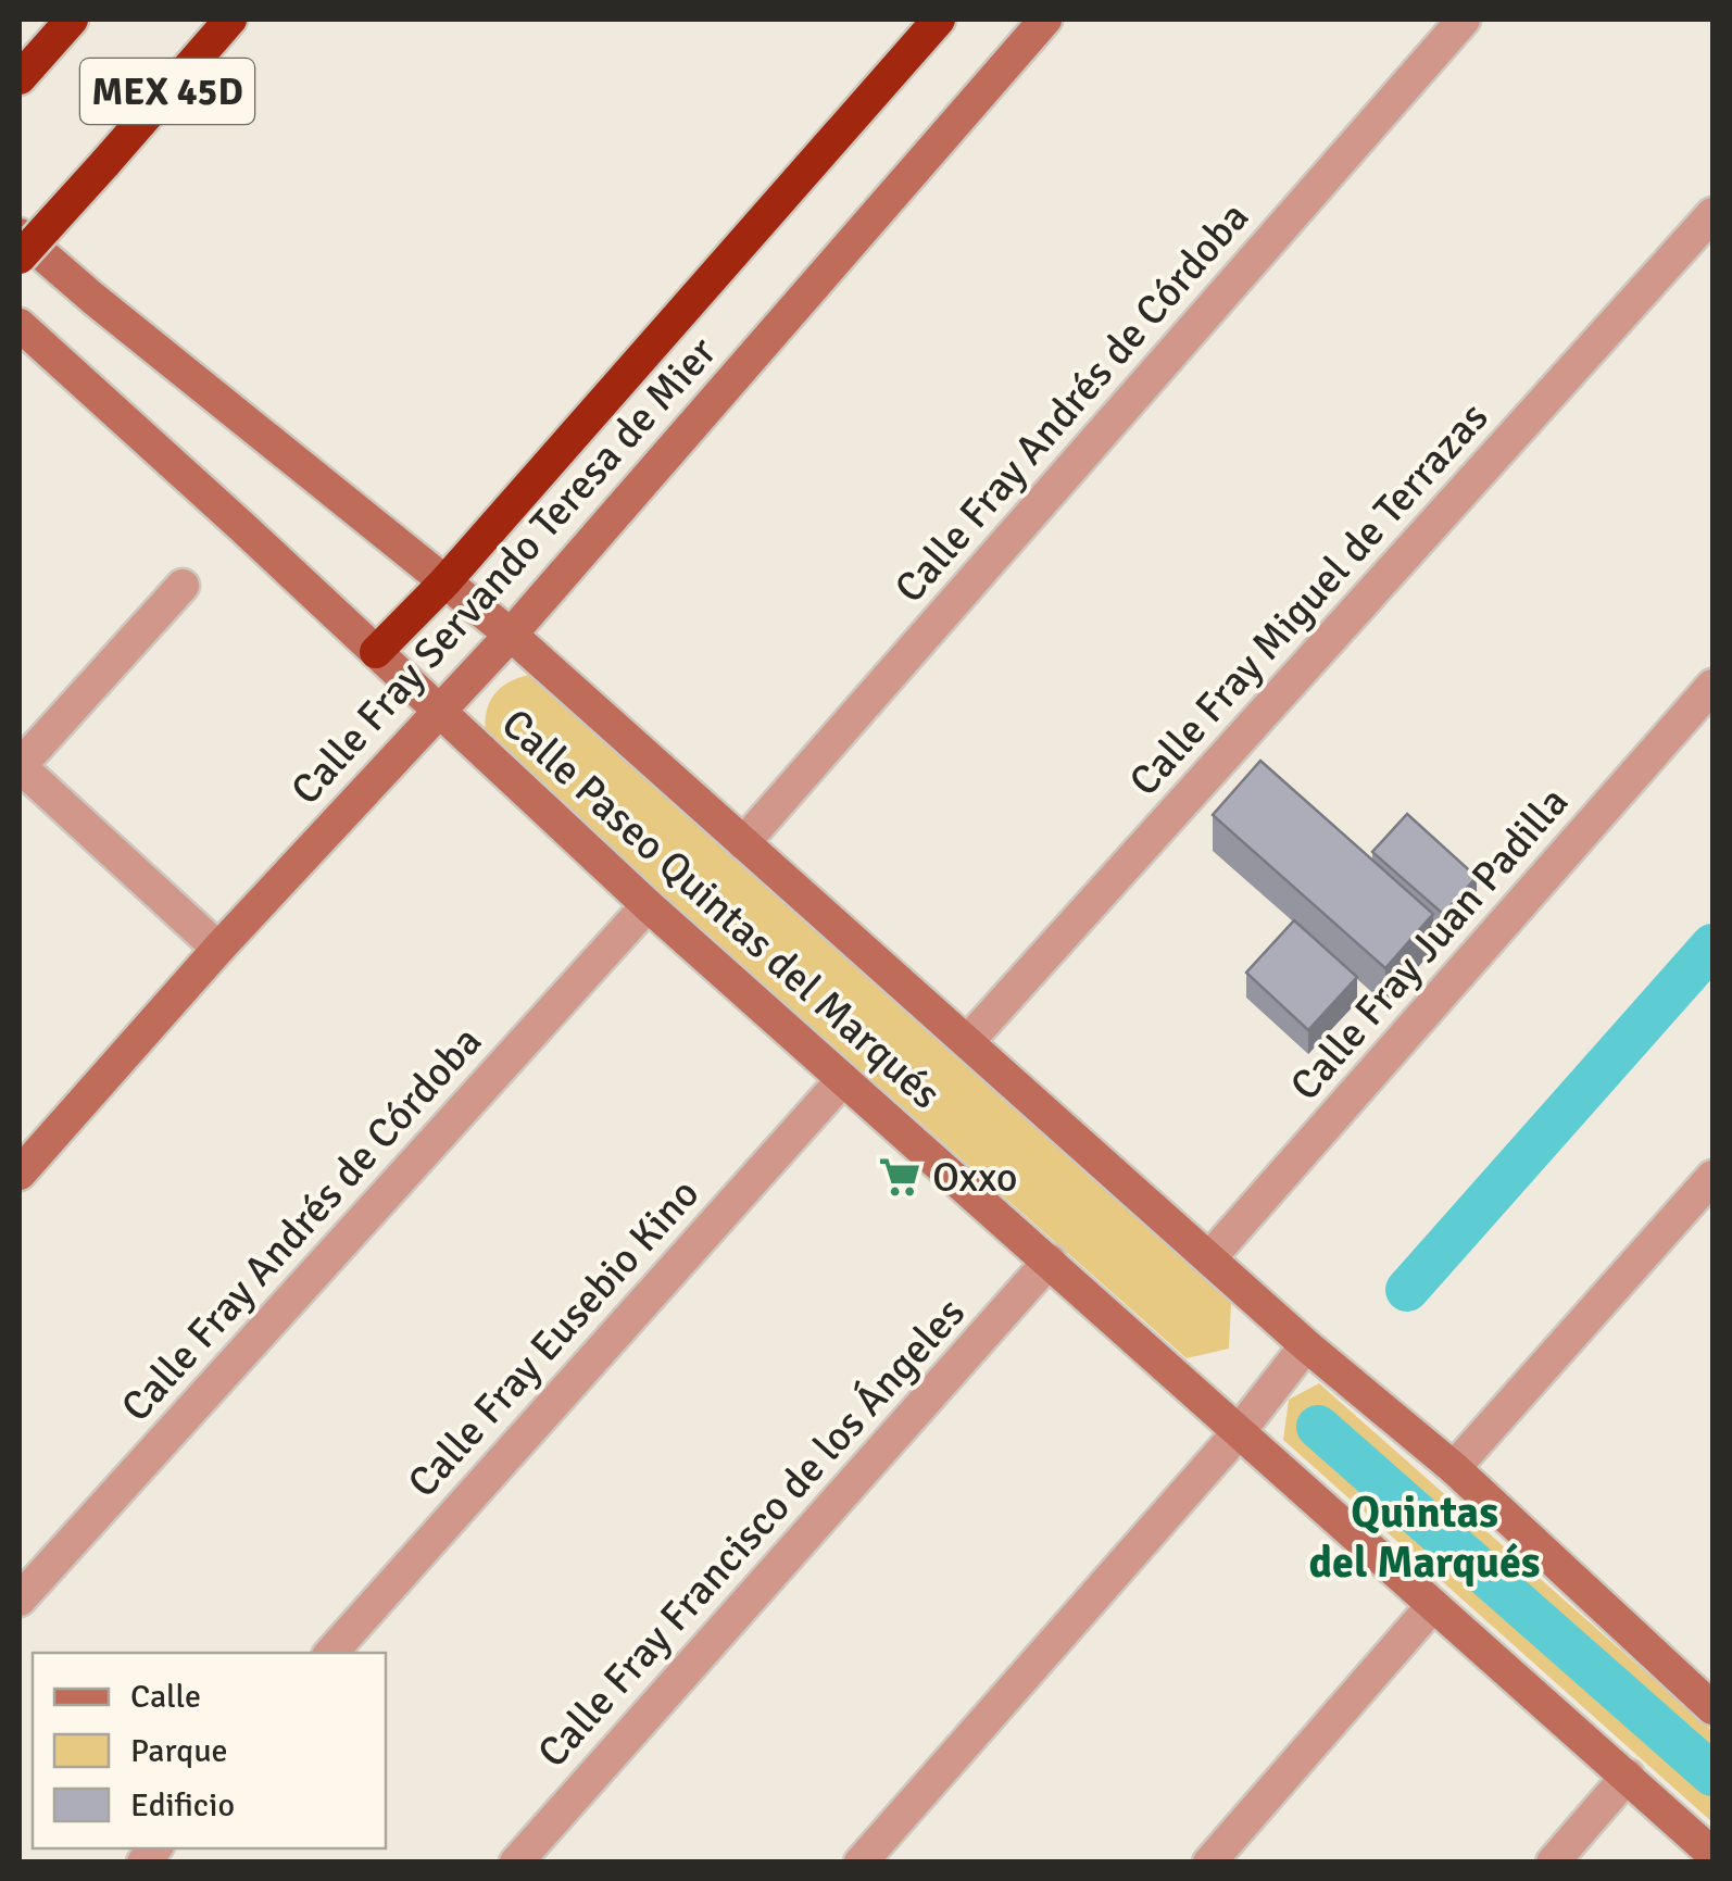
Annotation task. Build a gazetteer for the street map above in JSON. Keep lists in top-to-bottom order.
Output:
{
  "streets": {
    "highway": ["MEX 45D"],
    "street": [
      "Calle Fray Andrés de Córdoba",
      "Calle Fray Servando Teresa de Mier",
      "Calle Fray Miguel de Terrazas",
      "Calle Paseo Quintas del Marqués",
      "Calle Fray Juan Padilla",
      "Calle Fray Eusebio Kino",
      "Calle Fray Francisco de los Ángeles"
    ]
  },
  "crossings": [
    ["Calle Fray Andrés de Córdoba", "Calle Paseo Quintas del Marqués"],
    ["Calle Fray Servando Teresa de Mier", "Calle Paseo Quintas del Marqués"],
    ["Calle Fray Miguel de Terrazas", "Calle Paseo Quintas del Marqués"],
    ["Calle Paseo Quintas del Marqués", "Calle Fray Juan Padilla"],
    ["Calle Paseo Quintas del Marqués", "Calle Fray Eusebio Kino"],
    ["Calle Paseo Quintas del Marqués", "Calle Fray Francisco de los Ángeles"]
  ],
  "districts": ["Quintas del Marqués"],
  "places": {
    "supermarket": ["Oxxo"]
  },
  "legend": ["Calle", "Parque", "Edificio"]
}
